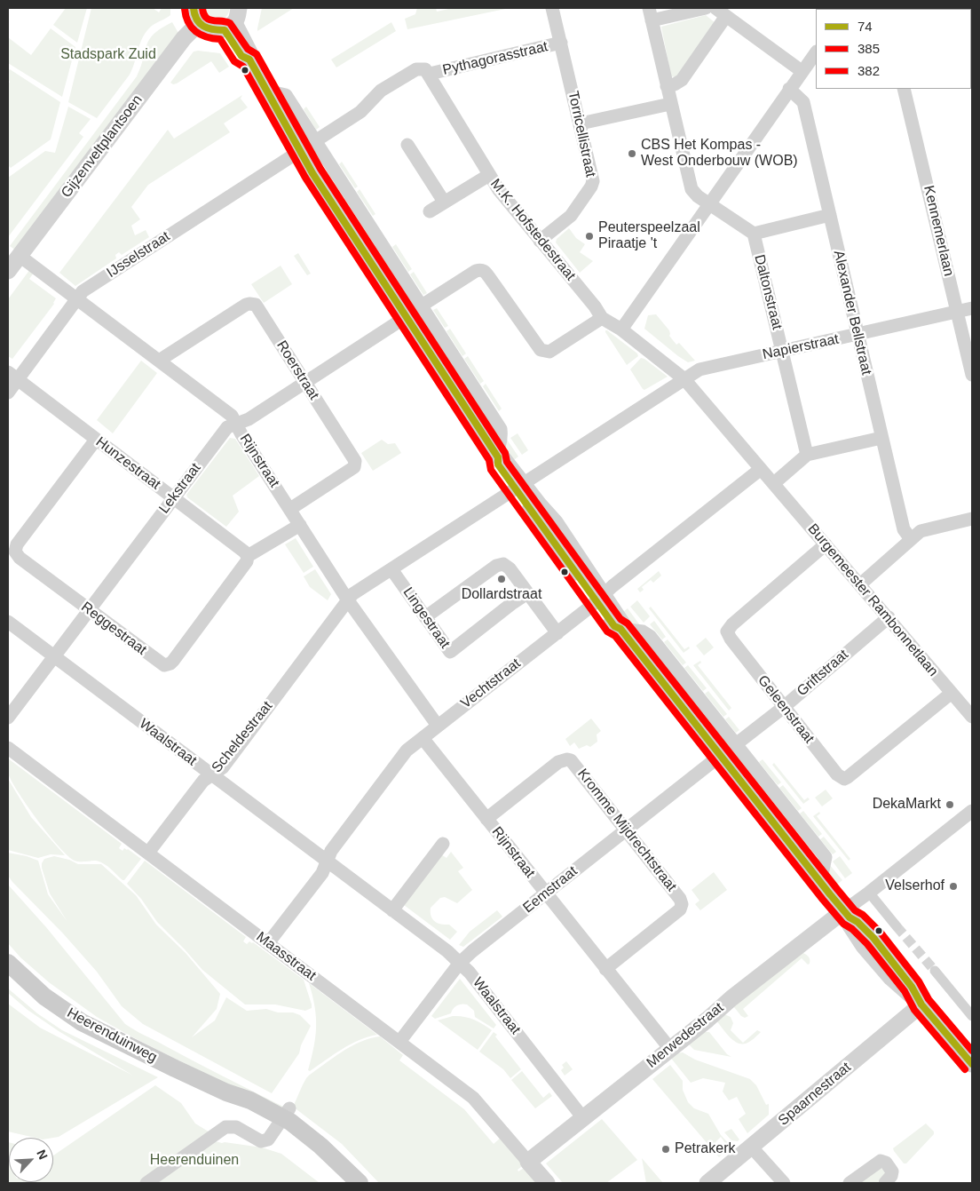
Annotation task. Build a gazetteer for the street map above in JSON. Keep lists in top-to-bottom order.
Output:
{
  "streets": {
    "main road": ["Heerenduinweg"],
    "street": [
      "Pythagorasstraat",
      "Torricellistraat",
      "Gijzenveltplantsoen",
      "M.K. Hofstedestraat",
      "Kennemerlaan",
      "IJsselstraat",
      "Daltonstraat",
      "Alexander Bellstraat",
      "Napierstraat",
      "Roerstraat",
      "Rijnstraat",
      "Hunzestraat",
      "Lekstraat",
      "Burgemeester Rambonnetlaan",
      "Lingestraat",
      "Reggestraat",
      "Griftstraat",
      "Vechtstraat",
      "Geleenstraat",
      "Scheldestraat",
      "Waalstraat",
      "Kromme Mijdrechtstraat",
      "Eemstraat",
      "Maasstraat",
      "Merwedestraat",
      "Spaarnestraat"
    ]
  },
  "crossings": [
    ["Pythagorasstraat", "Torricellistraat"],
    ["Pythagorasstraat", "M.K. Hofstedestraat"],
    ["Pythagorasstraat", "IJsselstraat"],
    ["Torricellistraat", "M.K. Hofstedestraat"],
    ["Gijzenveltplantsoen", "Rijnstraat"],
    ["M.K. Hofstedestraat", "Napierstraat"],
    ["M.K. Hofstedestraat", "Scheldestraat"],
    ["Kennemerlaan", "Napierstraat"],
    ["IJsselstraat", "Rijnstraat"],
    ["IJsselstraat", "Hunzestraat"],
    ["Daltonstraat", "Napierstraat"],
    ["Alexander Bellstraat", "Napierstraat"],
    ["Napierstraat", "Scheldestraat"],
    ["Roerstraat", "Rijnstraat"],
    ["Roerstraat", "Lekstraat"],
    ["Rijnstraat", "Lekstraat"],
    ["Rijnstraat", "Reggestraat"],
    ["Rijnstraat", "Vechtstraat"],
    ["Rijnstraat", "Scheldestraat"],
    ["Rijnstraat", "Kromme Mijdrechtstraat"],
    ["Rijnstraat", "Eemstraat"],
    ["Rijnstraat", "Merwedestraat"],
    ["Hunzestraat", "Lekstraat"],
    ["Hunzestraat", "Reggestraat"],
    ["Lekstraat", "Reggestraat"],
    ["Lekstraat", "Waalstraat"],
    ["Burgemeester Rambonnetlaan", "Griftstraat"],
    ["Burgemeester Rambonnetlaan", "Vechtstraat"],
    ["Burgemeester Rambonnetlaan", "Geleenstraat"],
    ["Lingestraat", "Scheldestraat"],
    ["Griftstraat", "Geleenstraat"],
    ["Vechtstraat", "Waalstraat"],
    ["Vechtstraat", "Maasstraat"],
    ["Scheldestraat", "Waalstraat"],
    ["Scheldestraat", "Maasstraat"],
    ["Waalstraat", "Eemstraat"],
    ["Waalstraat", "Merwedestraat"],
    ["Kromme Mijdrechtstraat", "Eemstraat"],
    ["Eemstraat", "Maasstraat"],
    ["Maasstraat", "Merwedestraat"]
  ],
  "parks": ["Stadspark Zuid", "Heerenduinen"],
  "places": [
    "CBS Het Kompas - West Onderbouw (WOB)",
    "Peuterspeelzaal Piraatje 't",
    "Dollardstraat",
    "DekaMarkt",
    "Velserhof",
    "Petrakerk"
  ],
  "lines": ["transit line 74", "transit line 382", "transit line 385"],
  "legend": ["74", "385", "382"],
  "north": "top right"
}
